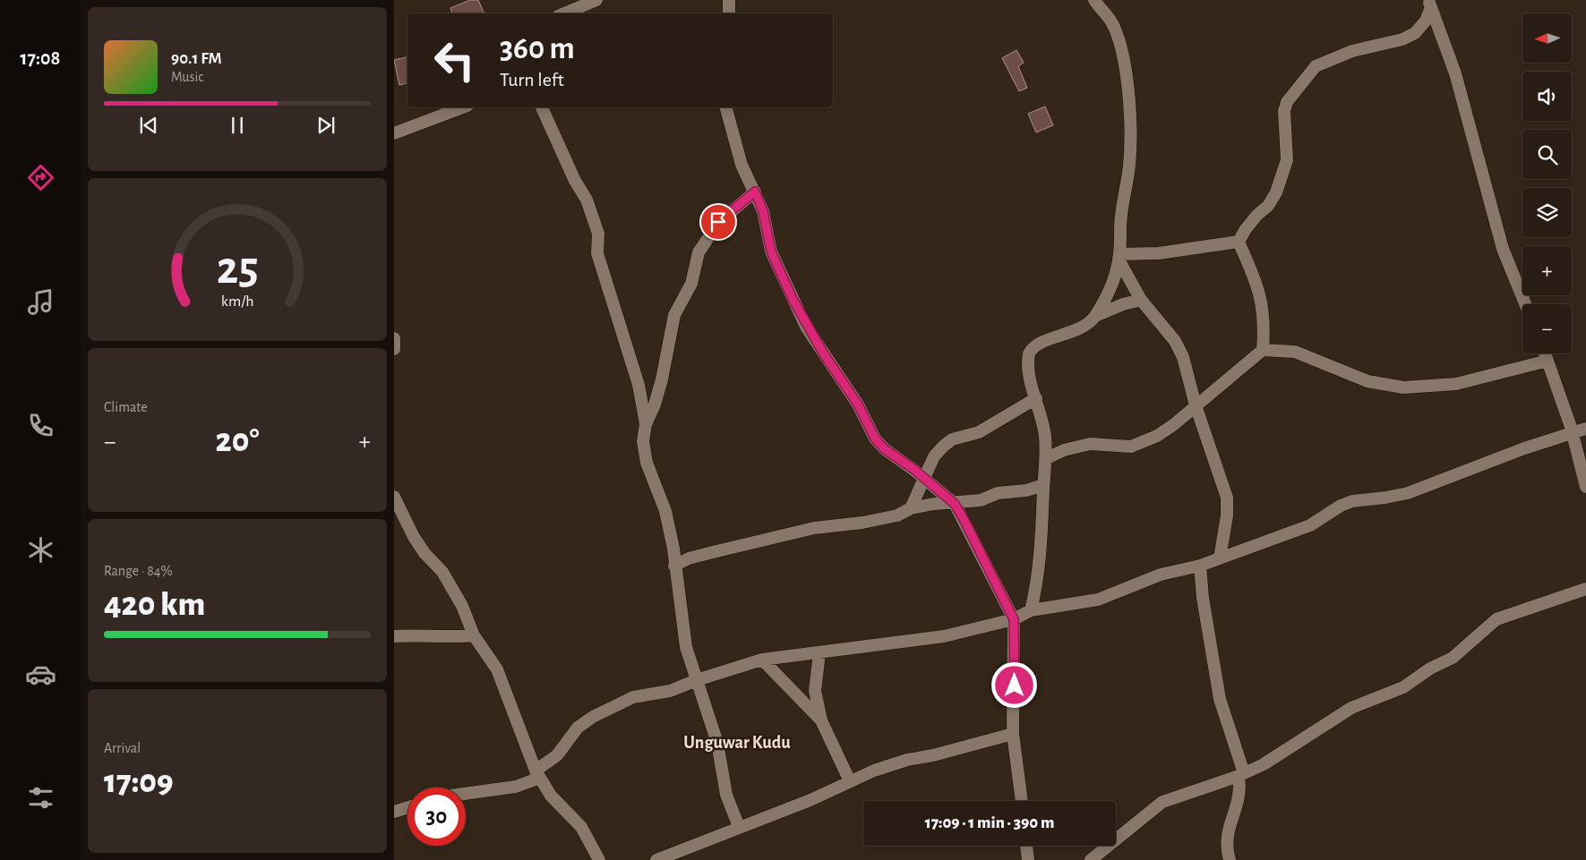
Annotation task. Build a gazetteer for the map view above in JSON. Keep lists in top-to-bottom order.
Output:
{
  "districts": ["Unguwar Kudu"],
  "north": "left",
  "page": {
    "tabs": "17:08",
    "map_buttons": ["+", "−"],
    "turn": ["360 m", "Turn left"],
    "song": ["90.1 FM", "Music"],
    "tile": [
      "Climate",
      ["Range · 84%", "420 km"],
      ["Arrival", "17:09"]
    ],
    "heat": ["−", "20°", "+"],
    "limit": "30",
    "trip": "17:09 · 1 min · 390 m",
    "gauge": ["25", "km/h"]
  }
}
